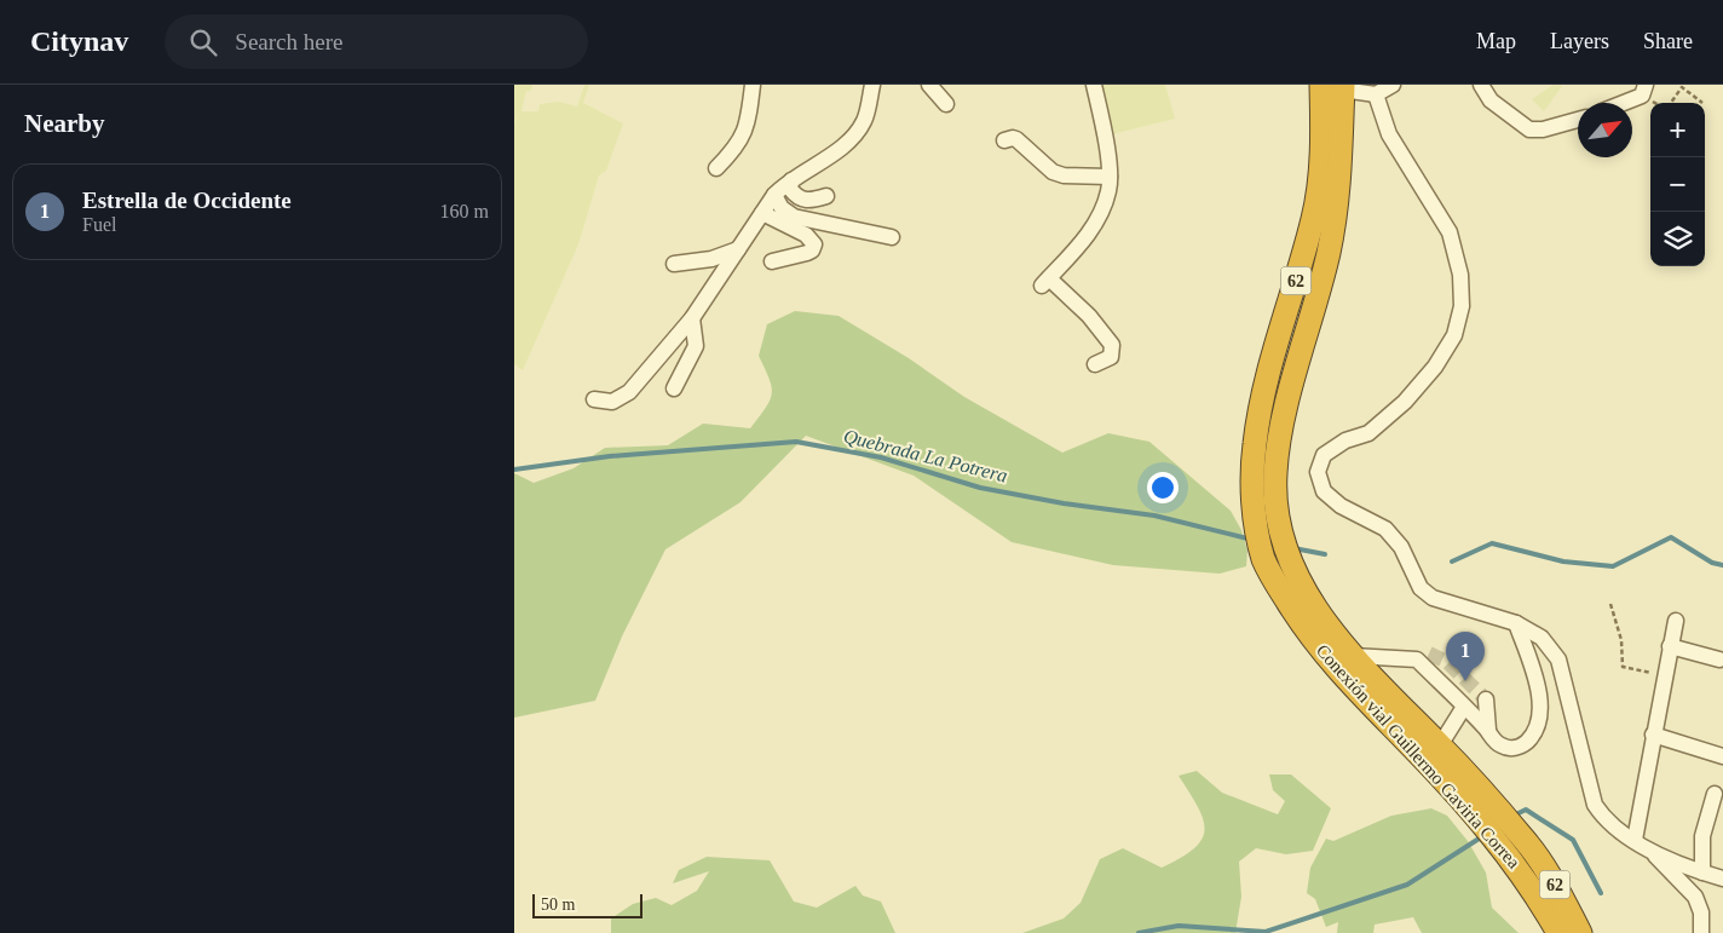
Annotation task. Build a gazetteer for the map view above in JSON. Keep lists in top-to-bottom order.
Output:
{
  "streets": {
    "highway": ["62", "Conexión vial Guillermo Gaviria Correa"]
  },
  "water": ["Quebrada La Potrera"],
  "scale_bar": "50 m",
  "north": "top right",
  "page": {
    "header": "Citynav",
    "search": "Search here",
    "nav": ["Map", "Layers", "Share"],
    "heading": "Nearby",
    "map_buttons": ["+", "−"],
    "list": [
      {
        "mark": "1",
        "name": "Estrella de Occidente",
        "note": "Fuel",
        "value": "160 m"
      }
    ],
    "pins": "1",
    "scale": "50 m"
  }
}
